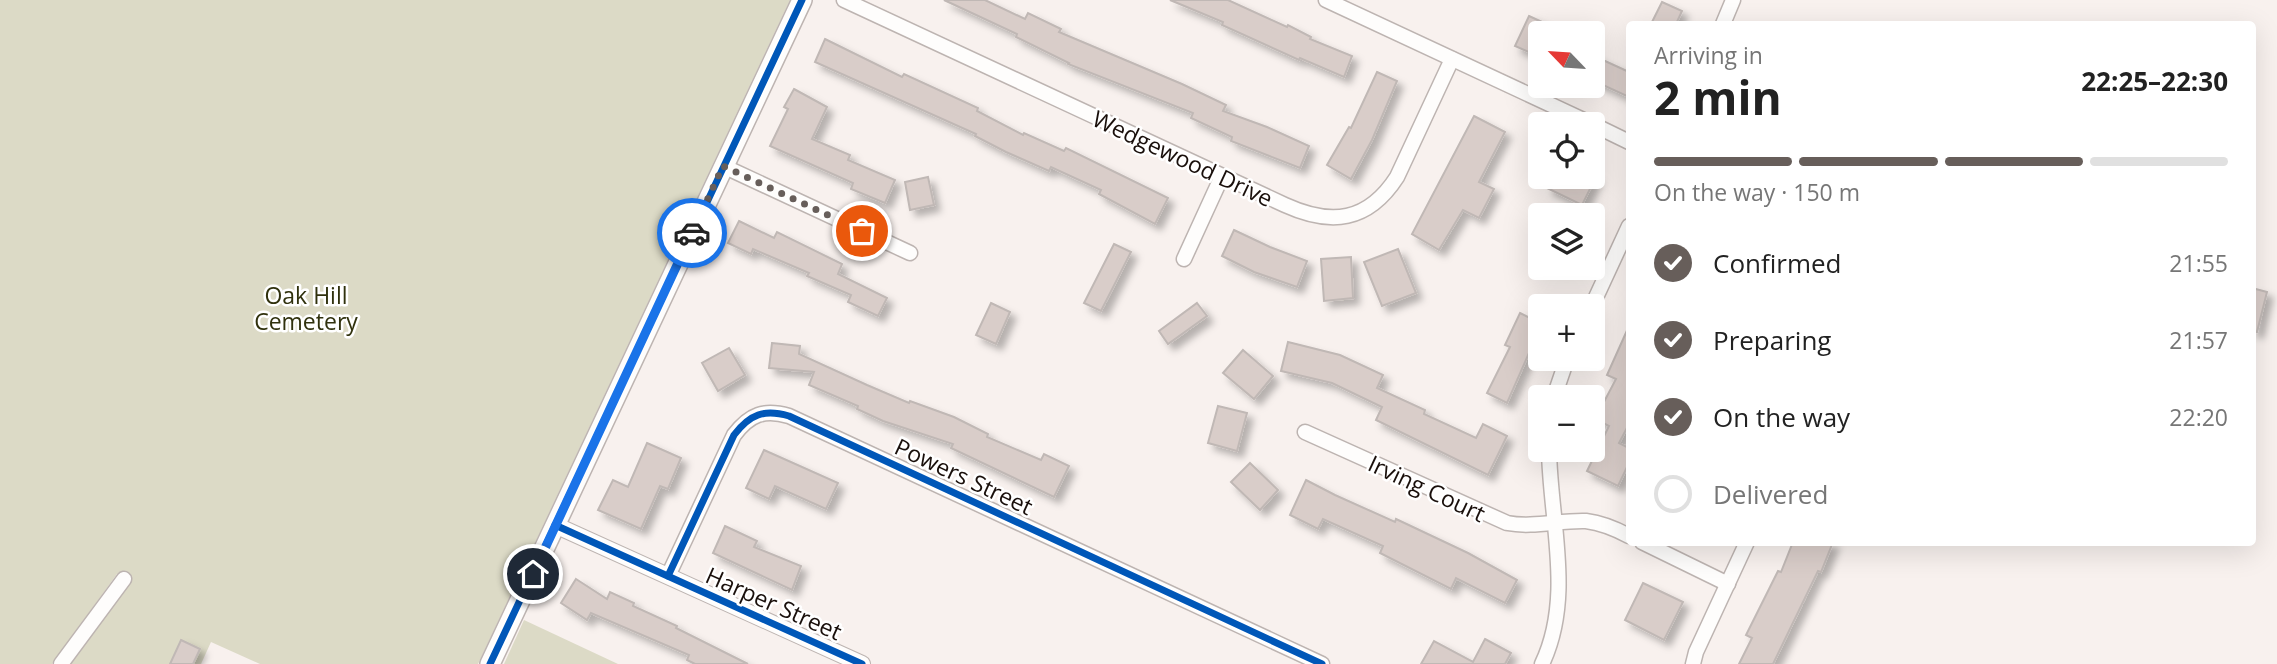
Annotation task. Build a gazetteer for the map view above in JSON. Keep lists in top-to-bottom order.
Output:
{
  "streets": {
    "street": [
      "Wedgewood Drive",
      "Powers Street",
      "Irving Court",
      "Harper Street"
    ]
  },
  "crossings": [
    ["Powers Street", "Harper Street"]
  ],
  "parks": ["Oak Hill Cemetery"],
  "north": "top left",
  "page": {
    "map_buttons": ["+", "−"],
    "heading": ["2 min", "Arriving in", "22:25–22:30"],
    "bar": "On the way · 150 m",
    "list": [
      ["Confirmed", "21:55"],
      ["Preparing", "21:57"],
      ["On the way", "22:20"],
      "Delivered"
    ]
  }
}
